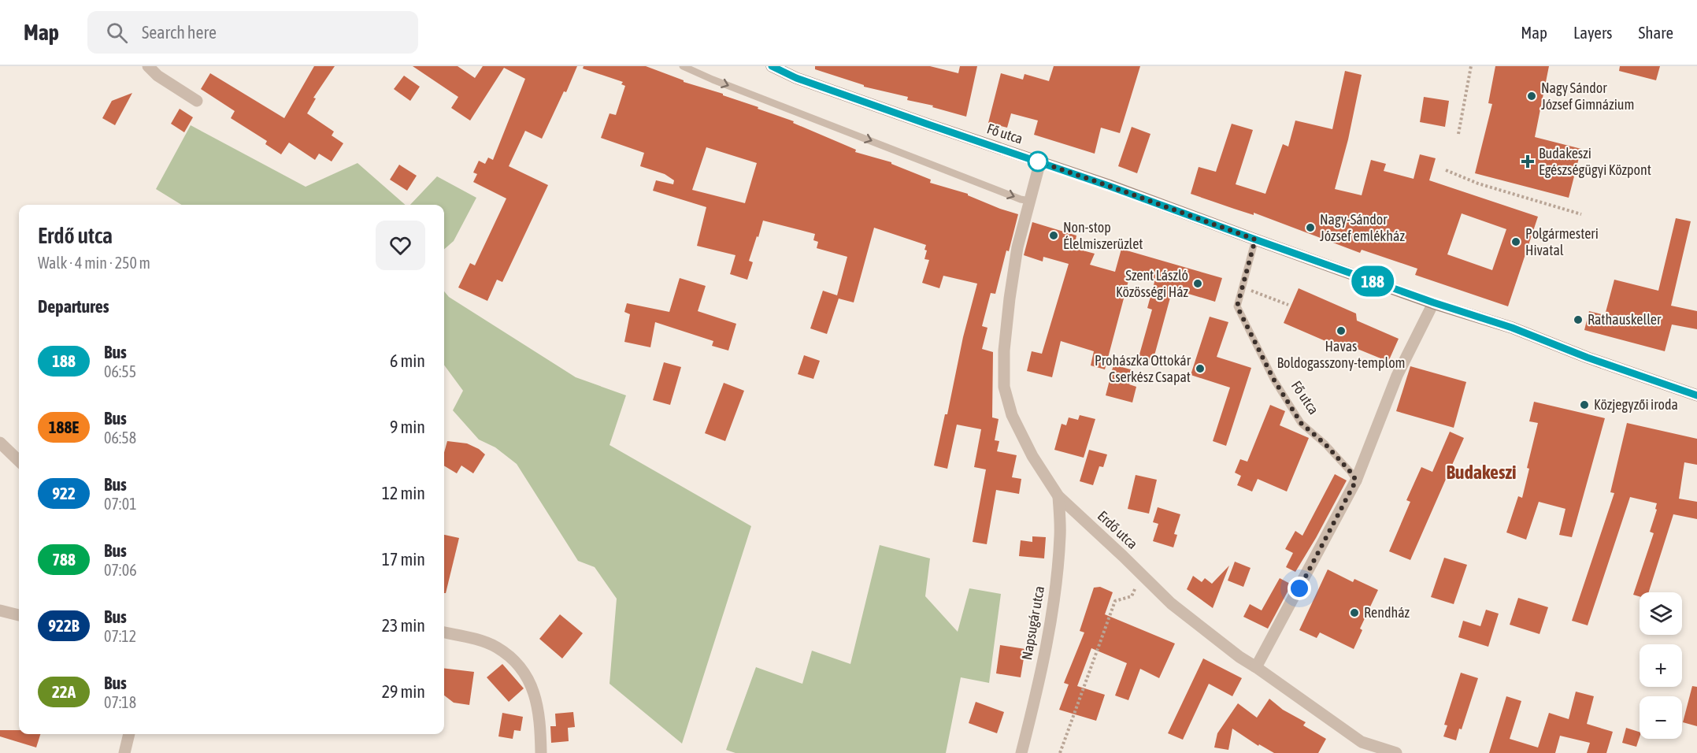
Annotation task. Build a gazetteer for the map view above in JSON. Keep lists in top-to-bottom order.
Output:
{
  "streets": {
    "main road": ["Fő utca"],
    "street": ["Erdő utca", "Napsugár utca"]
  },
  "crossings": [
    ["Fő utca", "Erdő utca"],
    ["Erdő utca", "Napsugár utca"]
  ],
  "districts": ["Budakeszi"],
  "places": {
    "other": [
      "Nagy Sándor József Gimnázium",
      "Nagy-Sándor József emlékház",
      "Non-stop Élelmiszerüzlet",
      "Polgármesteri Hivatal",
      "Szent László Közösségi Ház",
      "Rathauskeller",
      "Havas Boldogasszony-templom",
      "Prohászka Ottokár Cserkész Csapat",
      "Közjegyzői iroda",
      "Rendház"
    ],
    "health": ["Budakeszi Egészségügyi Központ"]
  },
  "lines": ["bus line 188"],
  "page": {
    "header": "Map",
    "search": "Search here",
    "nav": ["Map", "Layers", "Share"],
    "on_map": "188",
    "heading": [
      ["Erdő utca", "Walk · 4 min · 250 m"],
      "Departures"
    ],
    "list": [
      {
        "mark": "188",
        "name": "Bus",
        "note": "06:55",
        "value": "6 min"
      },
      {
        "mark": "188E",
        "name": "Bus",
        "note": "06:58",
        "value": "9 min"
      },
      {
        "mark": "922",
        "name": "Bus",
        "note": "07:01",
        "value": "12 min"
      },
      {
        "mark": "788",
        "name": "Bus",
        "note": "07:06",
        "value": "17 min"
      },
      {
        "mark": "922B",
        "name": "Bus",
        "note": "07:12",
        "value": "23 min"
      },
      {
        "mark": "22A",
        "name": "Bus",
        "note": "07:18",
        "value": "29 min"
      }
    ],
    "map_buttons": ["+", "−"]
  }
}
